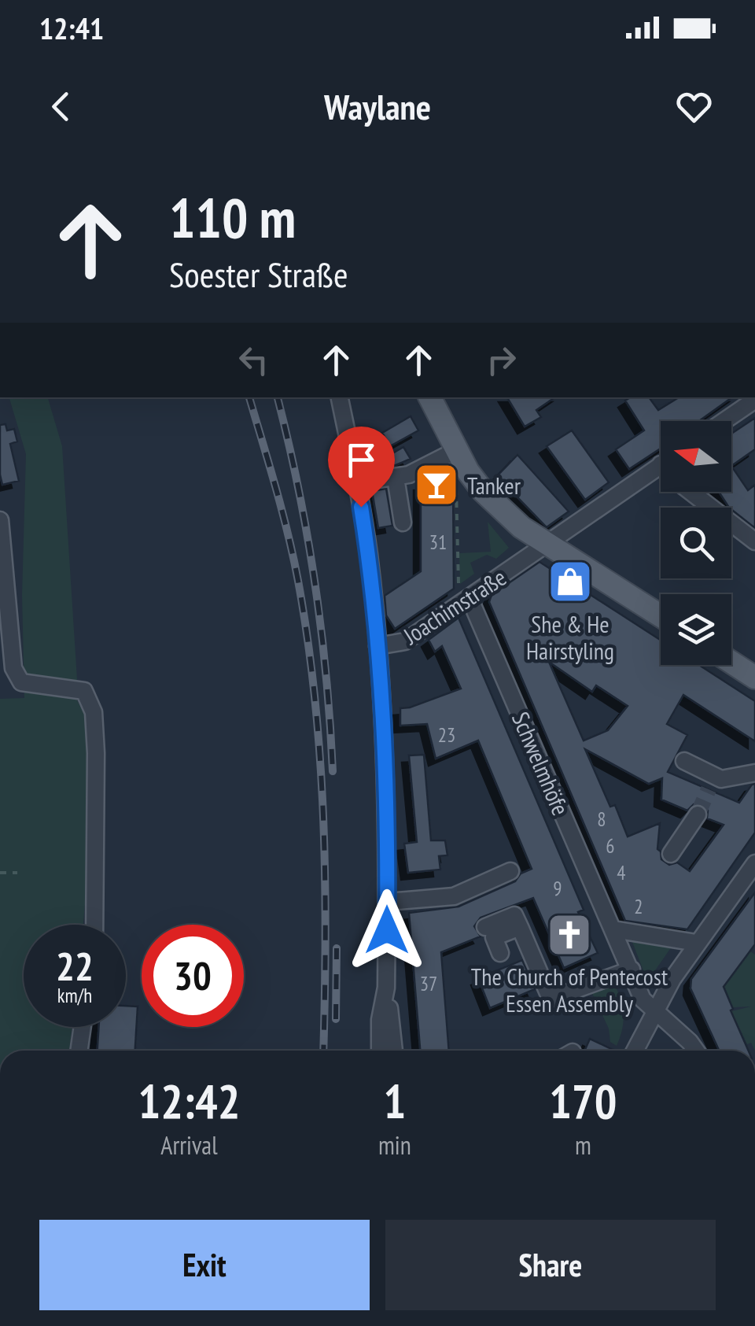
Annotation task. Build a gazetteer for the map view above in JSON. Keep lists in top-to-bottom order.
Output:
{
  "streets": {
    "street": ["Joachimstraße", "Schwelmhöfe"]
  },
  "crossings": [
    ["Joachimstraße", "Schwelmhöfe"]
  ],
  "places": {
    "bar": ["Tanker"],
    "shop": ["She & He Hairstyling"],
    "church": ["The Church of Pentecost Essen Assembly"]
  },
  "house_numbers": [
    "31",
    "23",
    "8",
    "6",
    "4",
    "9",
    "2",
    "37"
  ],
  "north": "left",
  "page": {
    "status": "12:41",
    "header": "Waylane",
    "turn": ["110 m", "Soester Straße"],
    "speed": "22 km/h",
    "limit": "30",
    "eta": [
      "12:42",
      "Arrival",
      "1",
      "min",
      "170",
      "m"
    ],
    "buttons": ["Exit", "Share"]
  }
}
